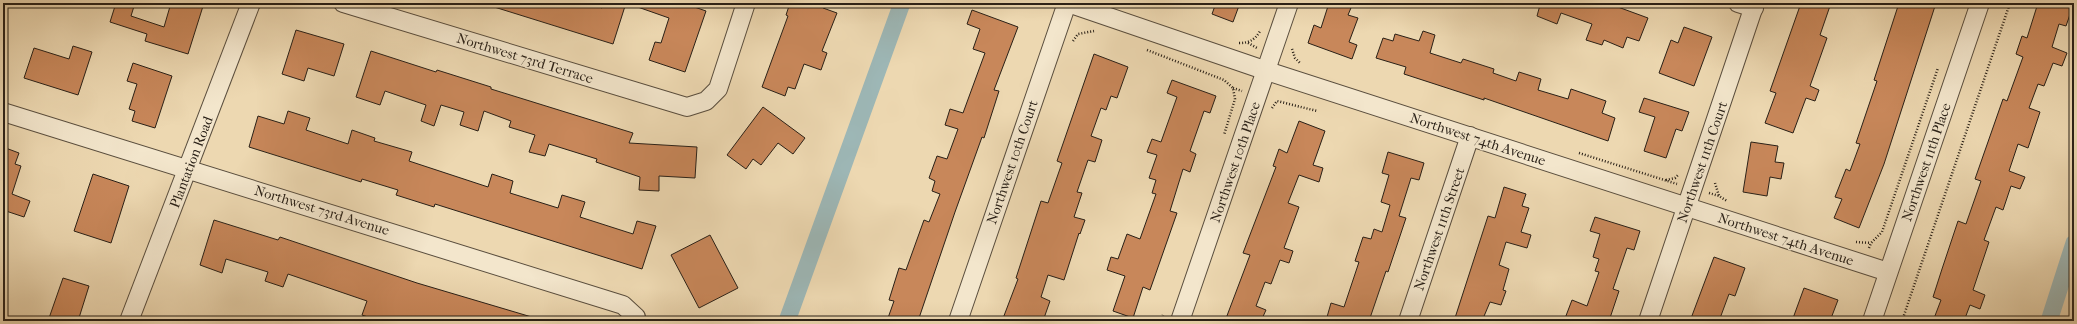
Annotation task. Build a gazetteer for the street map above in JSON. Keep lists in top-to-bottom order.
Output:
{
  "streets": {
    "street": [
      "Northwest 73rd Terrace",
      "Northwest 74th Avenue",
      "Plantation Road",
      "Northwest 10th Court",
      "Northwest 10th Place",
      "Northwest 11th Court",
      "Northwest 11th Place",
      "Northwest 73rd Avenue",
      "Northwest 11th Street"
    ]
  },
  "crossings": [
    ["Northwest 74th Avenue", "Northwest 10th Court"],
    ["Northwest 74th Avenue", "Northwest 10th Place"],
    ["Northwest 74th Avenue", "Northwest 11th Court"],
    ["Northwest 74th Avenue", "Northwest 11th Place"],
    ["Northwest 74th Avenue", "Northwest 11th Street"],
    ["Plantation Road", "Northwest 73rd Avenue"]
  ]
}
